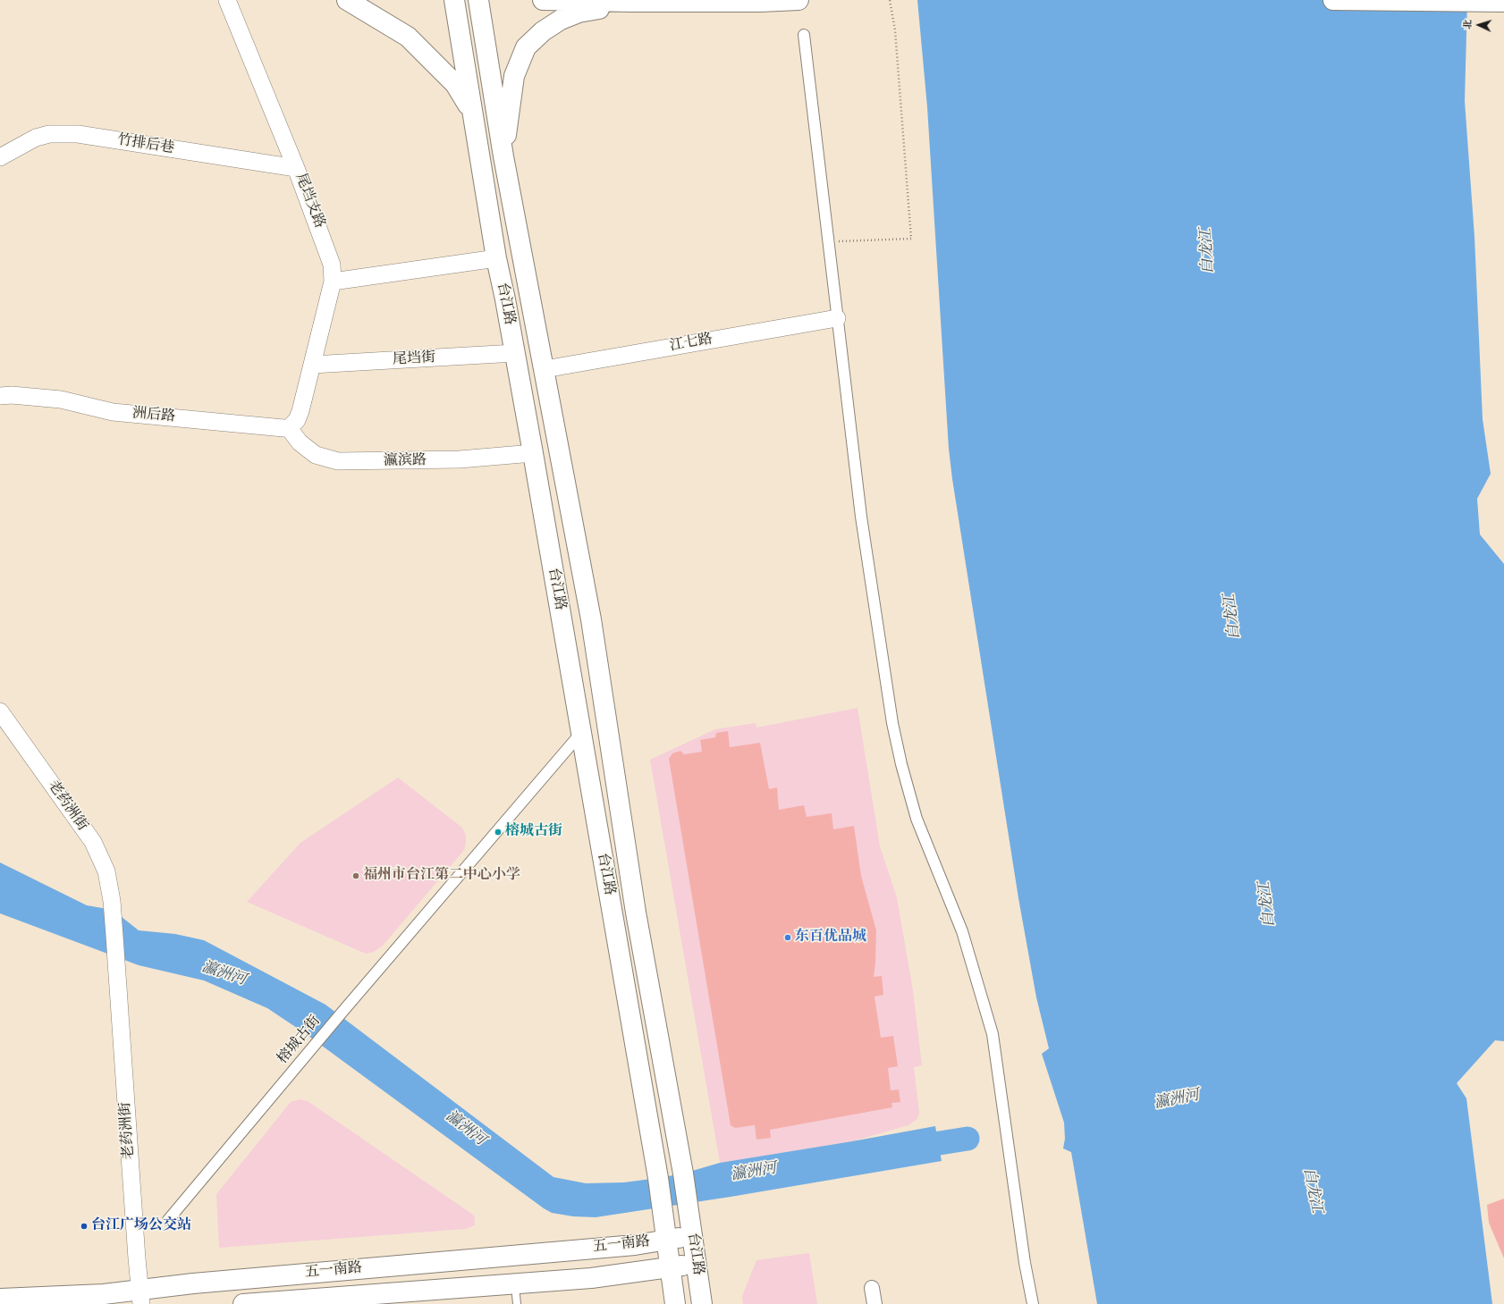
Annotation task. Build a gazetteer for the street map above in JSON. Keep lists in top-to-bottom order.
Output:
{
  "streets": {
    "main road": ["台江路", "五一南路"],
    "street": [
      "竹排后巷",
      "尾垱支路",
      "江七路",
      "尾垱街",
      "洲后路",
      "瀛滨路",
      "老药洲街",
      "榕城古街"
    ]
  },
  "crossings": [
    ["竹排后巷", "尾垱支路"],
    ["尾垱支路", "尾垱街"],
    ["尾垱支路", "洲后路"],
    ["尾垱支路", "瀛滨路"],
    ["台江路", "江七路"],
    ["台江路", "尾垱街"],
    ["台江路", "瀛滨路"],
    ["台江路", "榕城古街"],
    ["台江路", "五一南路"],
    ["洲后路", "瀛滨路"],
    ["老药洲街", "五一南路"]
  ],
  "water": ["白龙江", "瀛洲河"],
  "places": [
    "榕城古街",
    "福州市台江第二中心小学",
    "东百优品城",
    "台江广场公交站"
  ],
  "north": "left"
}
